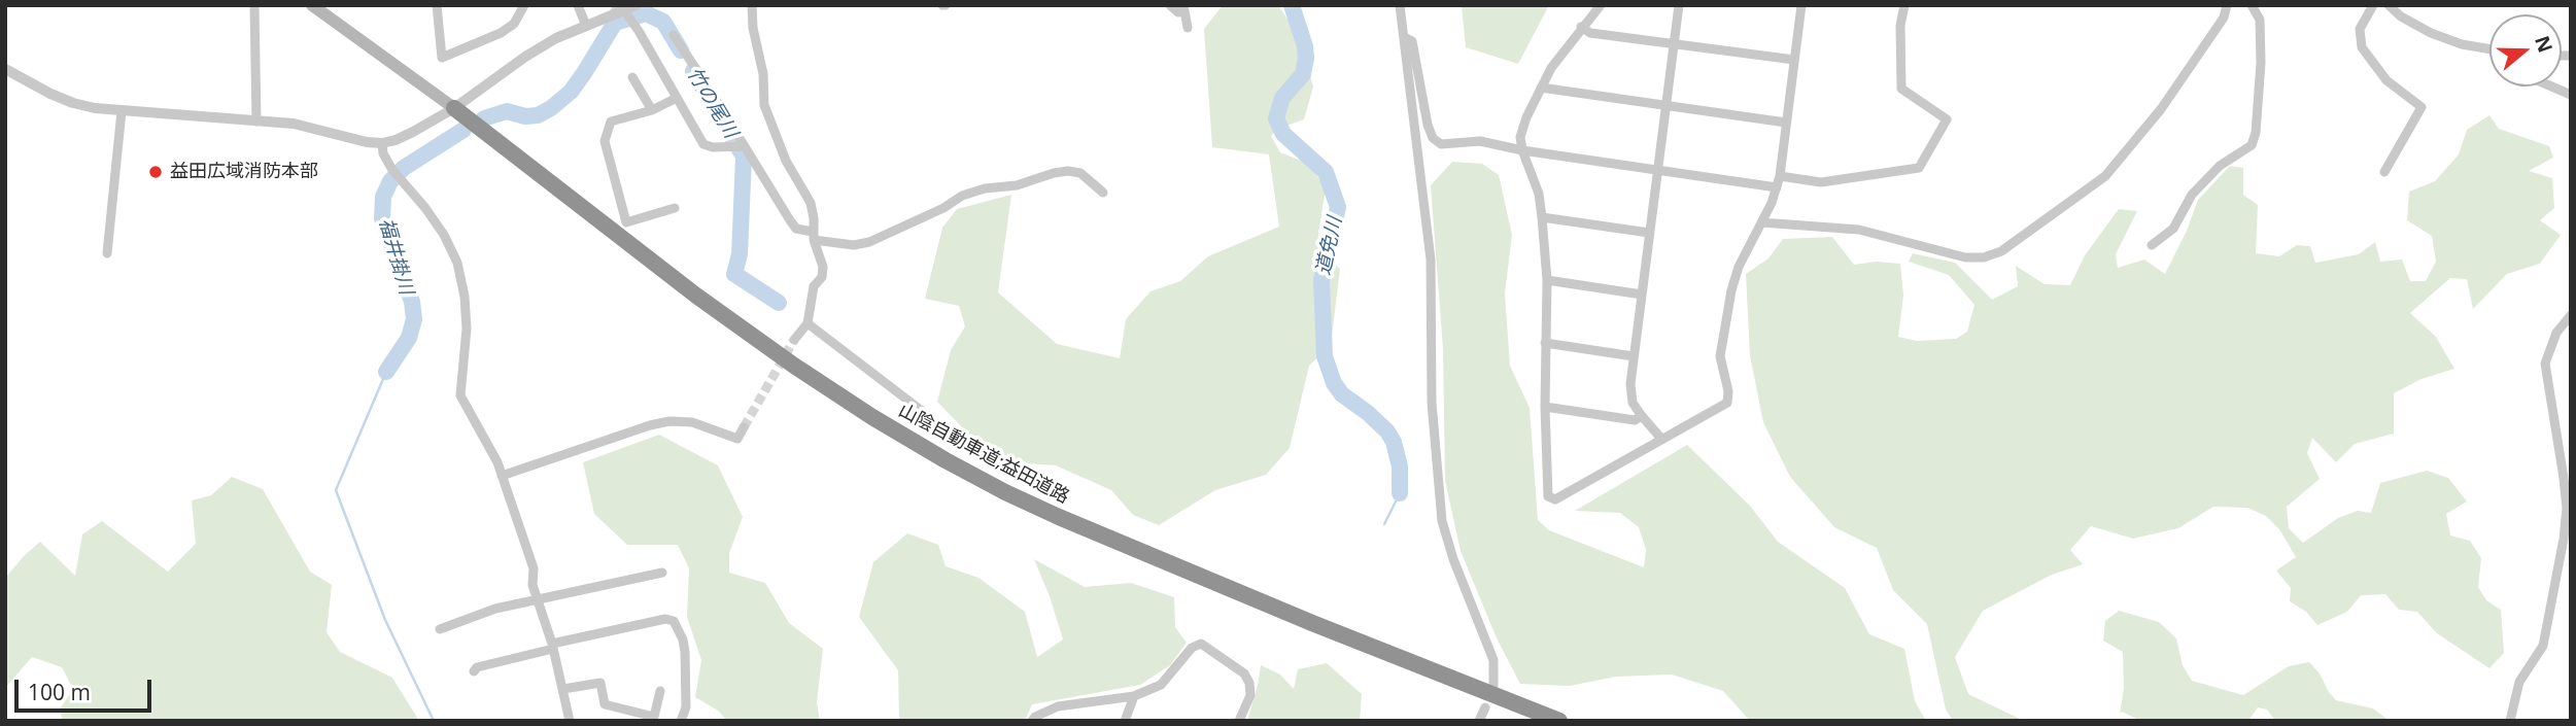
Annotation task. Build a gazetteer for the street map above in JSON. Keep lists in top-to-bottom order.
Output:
{
  "streets": {
    "highway": ["山陰自動車道;益田道路"]
  },
  "water": ["竹の尾川", "道免川", "福井掛川"],
  "places": ["益田広域消防本部"],
  "scale_bar": "100 m",
  "north": "right"
}
